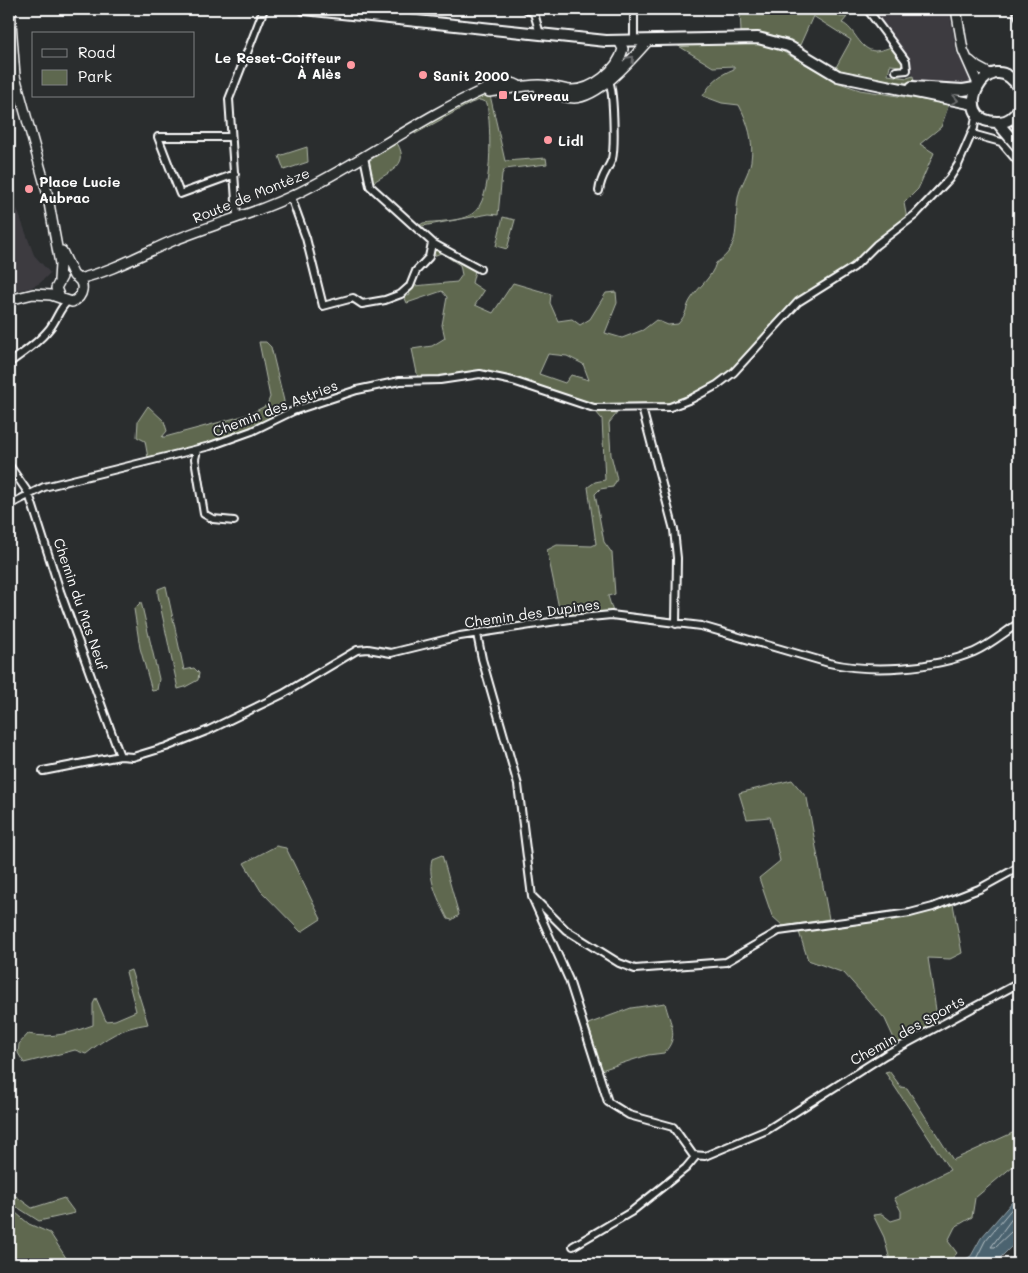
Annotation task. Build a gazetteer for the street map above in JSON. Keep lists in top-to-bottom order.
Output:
{
  "streets": {
    "street": [
      "Route de Montèze",
      "Chemin des Astries",
      "Chemin du Mas Neuf",
      "Chemin des Dupines",
      "Chemin des Sports"
    ]
  },
  "crossings": [
    ["Chemin des Astries", "Chemin du Mas Neuf"],
    ["Chemin du Mas Neuf", "Chemin des Dupines"]
  ],
  "places": {
    "other": [
      "Le Reset-Coiffeur À Alès",
      "Sanit 2000",
      "Lidl",
      "Place Lucie Aubrac"
    ],
    "transit": ["Levreau"]
  },
  "legend": ["Road", "Park"]
}
